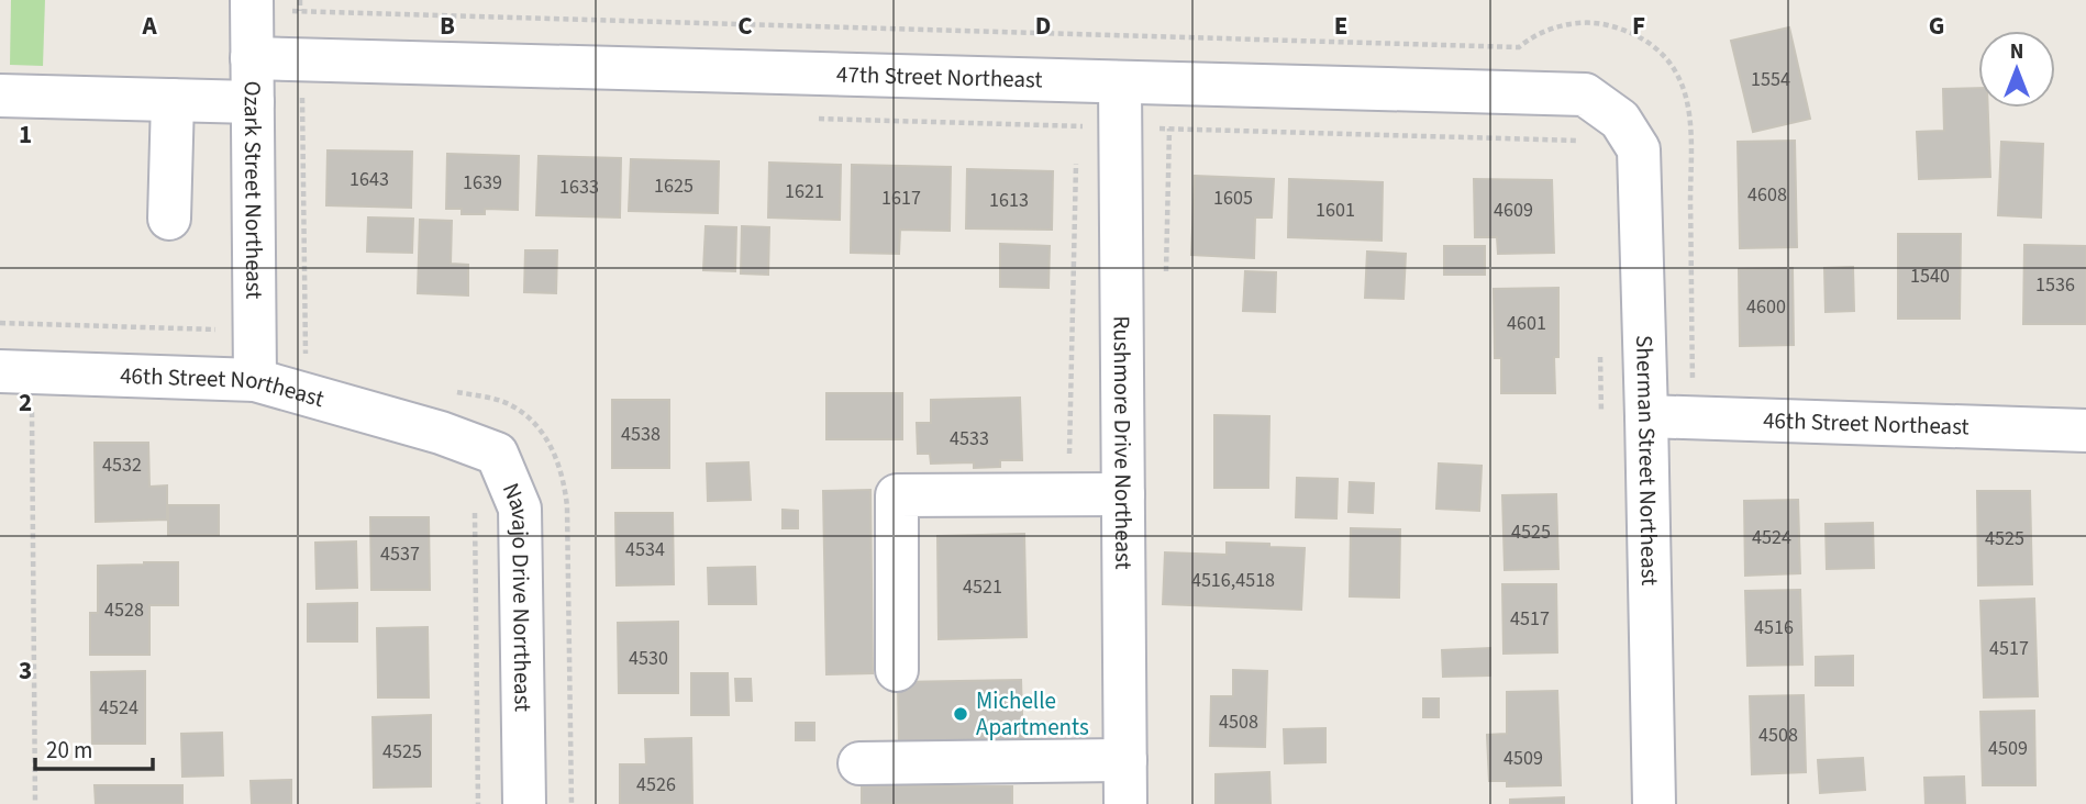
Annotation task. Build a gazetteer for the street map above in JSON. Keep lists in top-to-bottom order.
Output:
{
  "streets": {
    "street": [
      "47th Street Northeast",
      "Ozark Street Northeast",
      "46th Street Northeast",
      "Rushmore Drive Northeast",
      "Sherman Street Northeast",
      "Navajo Drive Norrtheast"
    ]
  },
  "crossings": [
    ["47th Street Northeast", "Ozark Street Northeast"],
    ["47th Street Northeast", "Rushmore Drive Northeast"],
    ["47th Street Northeast", "Sherman Street Northeast"],
    ["Ozark Street Northeast", "46th Street Northeast"],
    ["46th Street Northeast", "Sherman Street Northeast"],
    ["46th Street Northeast", "Navajo Drive Norrtheast"]
  ],
  "places": ["Michelle Apartments"],
  "house_numbers": [
    "1554",
    "1643",
    "1639",
    "1625",
    "1633",
    "1621",
    "4608",
    "1617",
    "1605",
    "1613",
    "1601",
    "4609",
    "1540",
    "1536",
    "4600",
    "4601",
    "4538",
    "4533",
    "4532",
    "4525",
    "4524",
    "4525",
    "4534",
    "4537",
    "4516,4518",
    "4521",
    "4528",
    "4517",
    "4516",
    "4517",
    "4530",
    "4524",
    "4508",
    "4508",
    "4509",
    "4525",
    "4509",
    "4526"
  ],
  "scale_bar": "20 m",
  "north": "top",
  "grid": {
    "columns": [
      "A",
      "B",
      "C",
      "D",
      "E",
      "F",
      "G"
    ],
    "rows": ["1", "2", "3"]
  }
}
